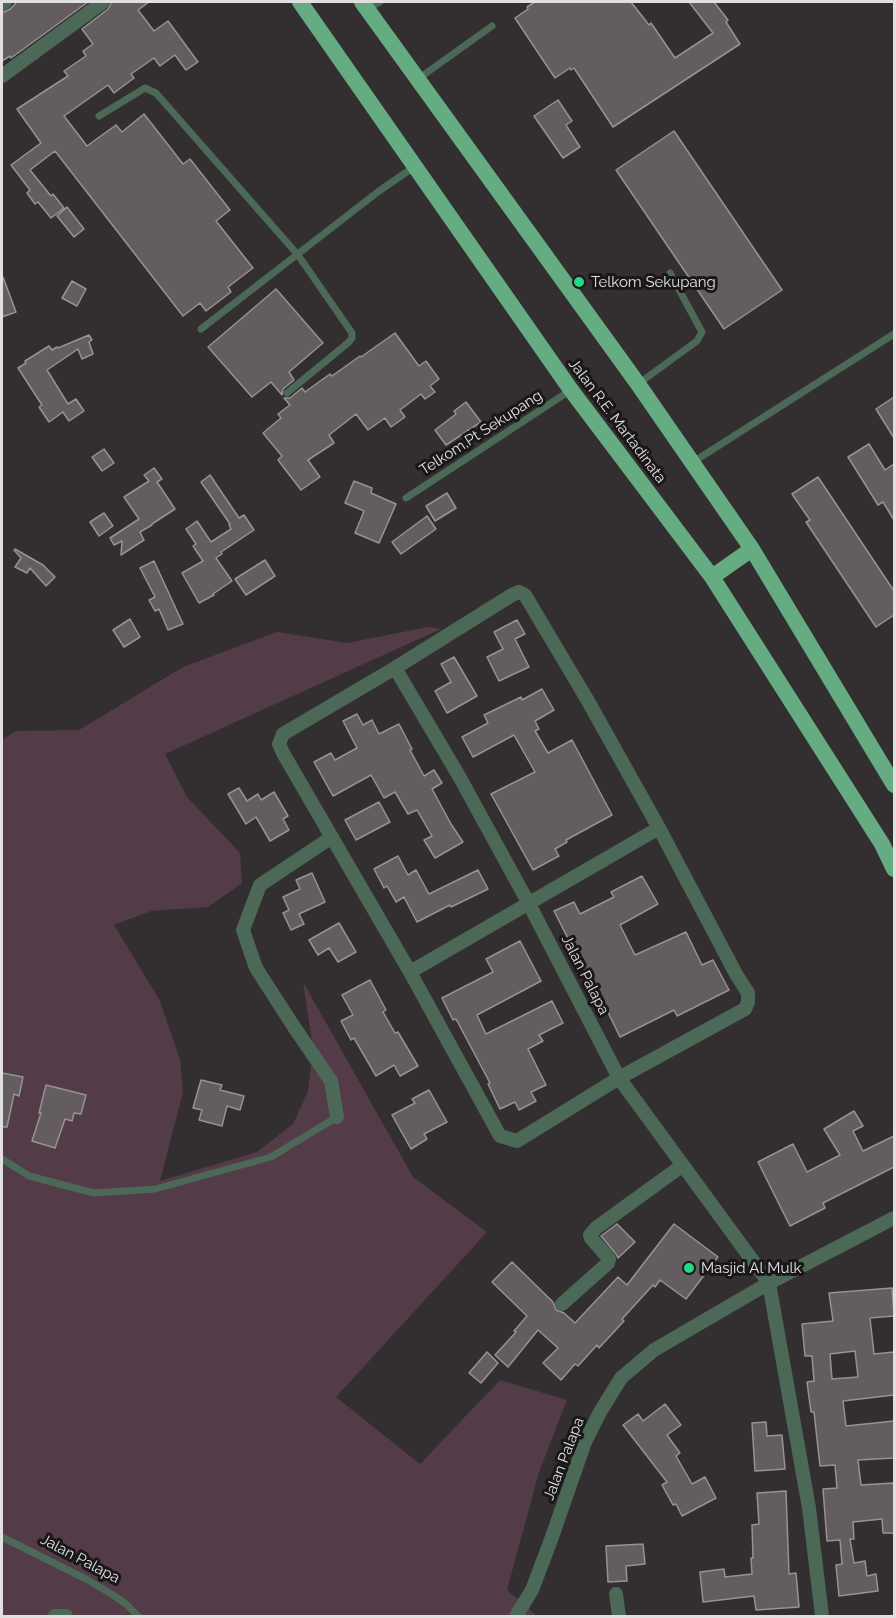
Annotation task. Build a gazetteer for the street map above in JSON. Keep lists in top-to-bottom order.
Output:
{
  "streets": {
    "highway": ["Jalan R.E. Martadinata"],
    "street": ["Jalan Palapa"],
    "lane": ["Telkom,Pt Sekupang"]
  },
  "crossings": [
    ["Jalan R.E. Martadinata", "Telkom,Pt Sekupang"]
  ],
  "places": ["Telkom Sekupang", "Masjid Al Mulk"]
}
